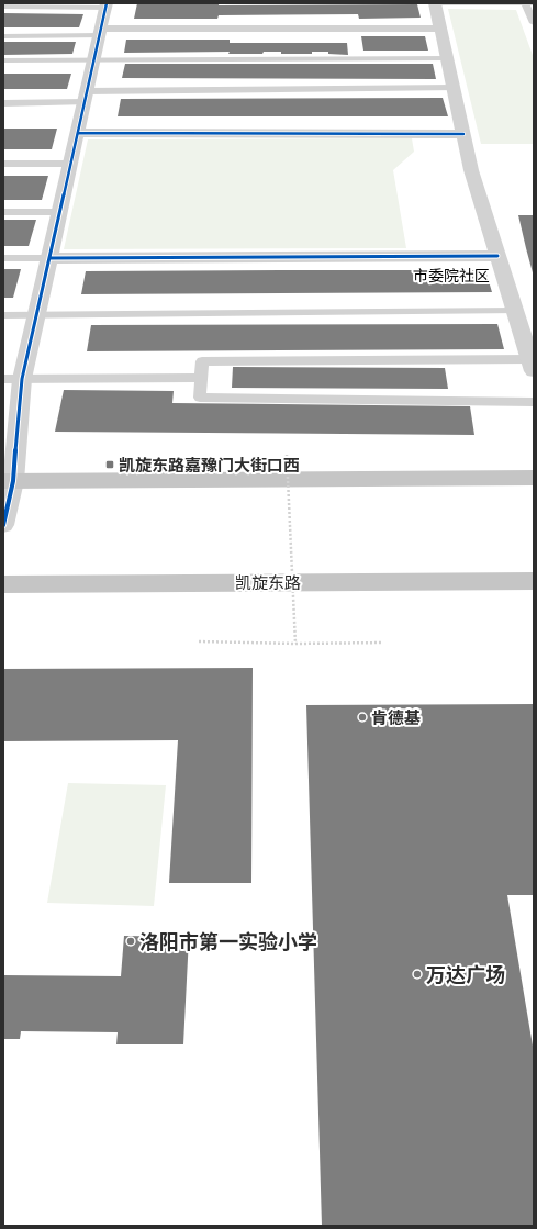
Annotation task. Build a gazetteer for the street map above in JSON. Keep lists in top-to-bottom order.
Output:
{
  "streets": {
    "main road": ["凯旋东路"]
  },
  "districts": ["市委院社区"],
  "places": {
    "transit": ["凯旋东路嘉豫门大街口西"],
    "other": ["肯德基", "洛阳市第一实验小学", "万达广场"]
  }
}
